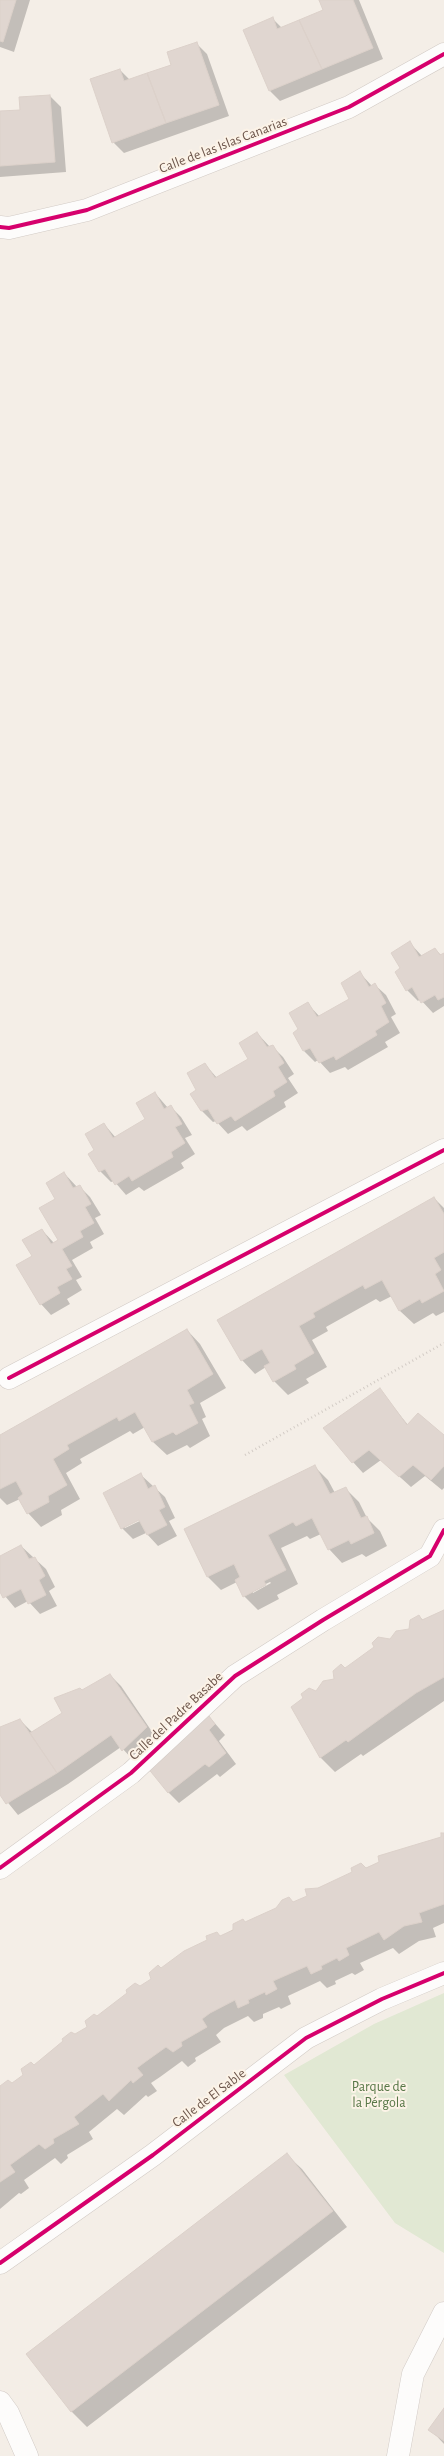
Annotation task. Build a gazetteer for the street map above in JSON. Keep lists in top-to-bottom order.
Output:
{
  "streets": {
    "street": ["Calle de las Islas Canarias", "Calle del Padre Basabe", "Calle de El Sable"]
  },
  "parks": ["Parque de la Pérgola"]
}
